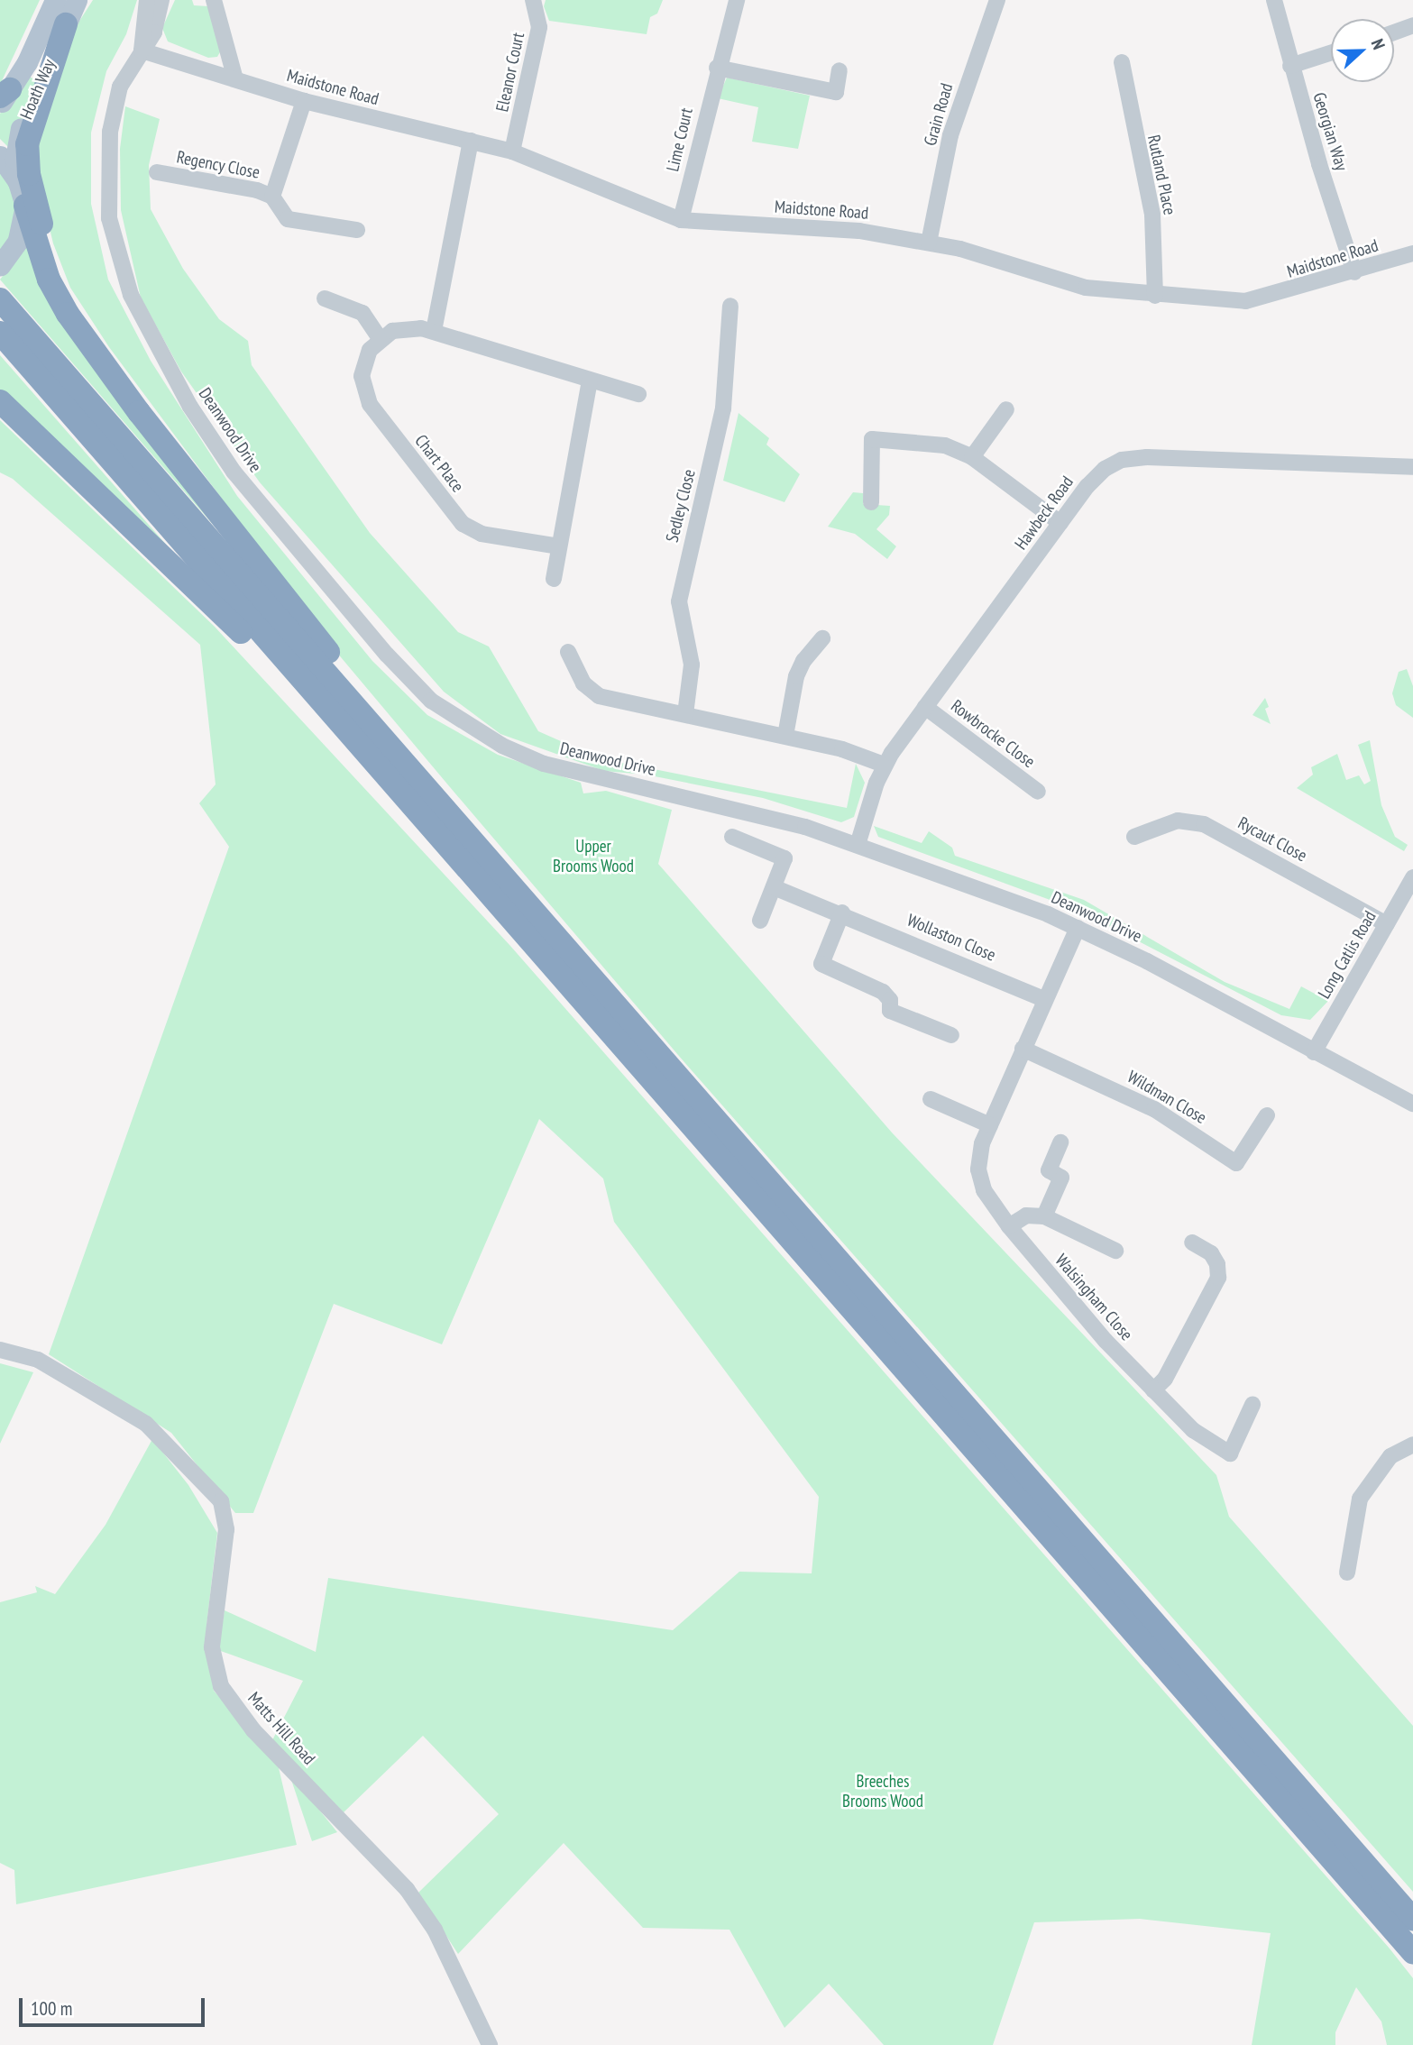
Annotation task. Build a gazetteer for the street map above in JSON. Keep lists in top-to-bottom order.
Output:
{
  "streets": {
    "main road": ["Hoath Way"],
    "street": [
      "Eleanor Court",
      "Maidstone Road",
      "Grain Road",
      "Georgian Way",
      "Lime Court",
      "Regency Close",
      "Rutland Place",
      "Deanwood Drive",
      "Chart Place",
      "Sedley Close",
      "Hawbeck Road",
      "Rowbrocke Close",
      "Rycaut Close",
      "Wollaston Close",
      "Long Catlis Road",
      "Wildman Close",
      "Walsingham Close",
      "Matts Hill Road"
    ]
  },
  "crossings": [
    ["Eleanor Court", "Maidstone Road"],
    ["Maidstone Road", "Grain Road"],
    ["Maidstone Road", "Georgian Way"],
    ["Maidstone Road", "Lime Court"],
    ["Maidstone Road", "Regency Close"],
    ["Maidstone Road", "Rutland Place"],
    ["Maidstone Road", "Deanwood Drive"],
    ["Deanwood Drive", "Hawbeck Road"],
    ["Deanwood Drive", "Long Catlis Road"],
    ["Deanwood Drive", "Walsingham Close"],
    ["Hawbeck Road", "Rowbrocke Close"],
    ["Rycaut Close", "Long Catlis Road"],
    ["Wollaston Close", "Walsingham Close"],
    ["Wildman Close", "Walsingham Close"]
  ],
  "parks": ["Upper Brooms Wood", "Breeches Brooms Wood"],
  "scale_bar": "100 m",
  "north": "right"
}
